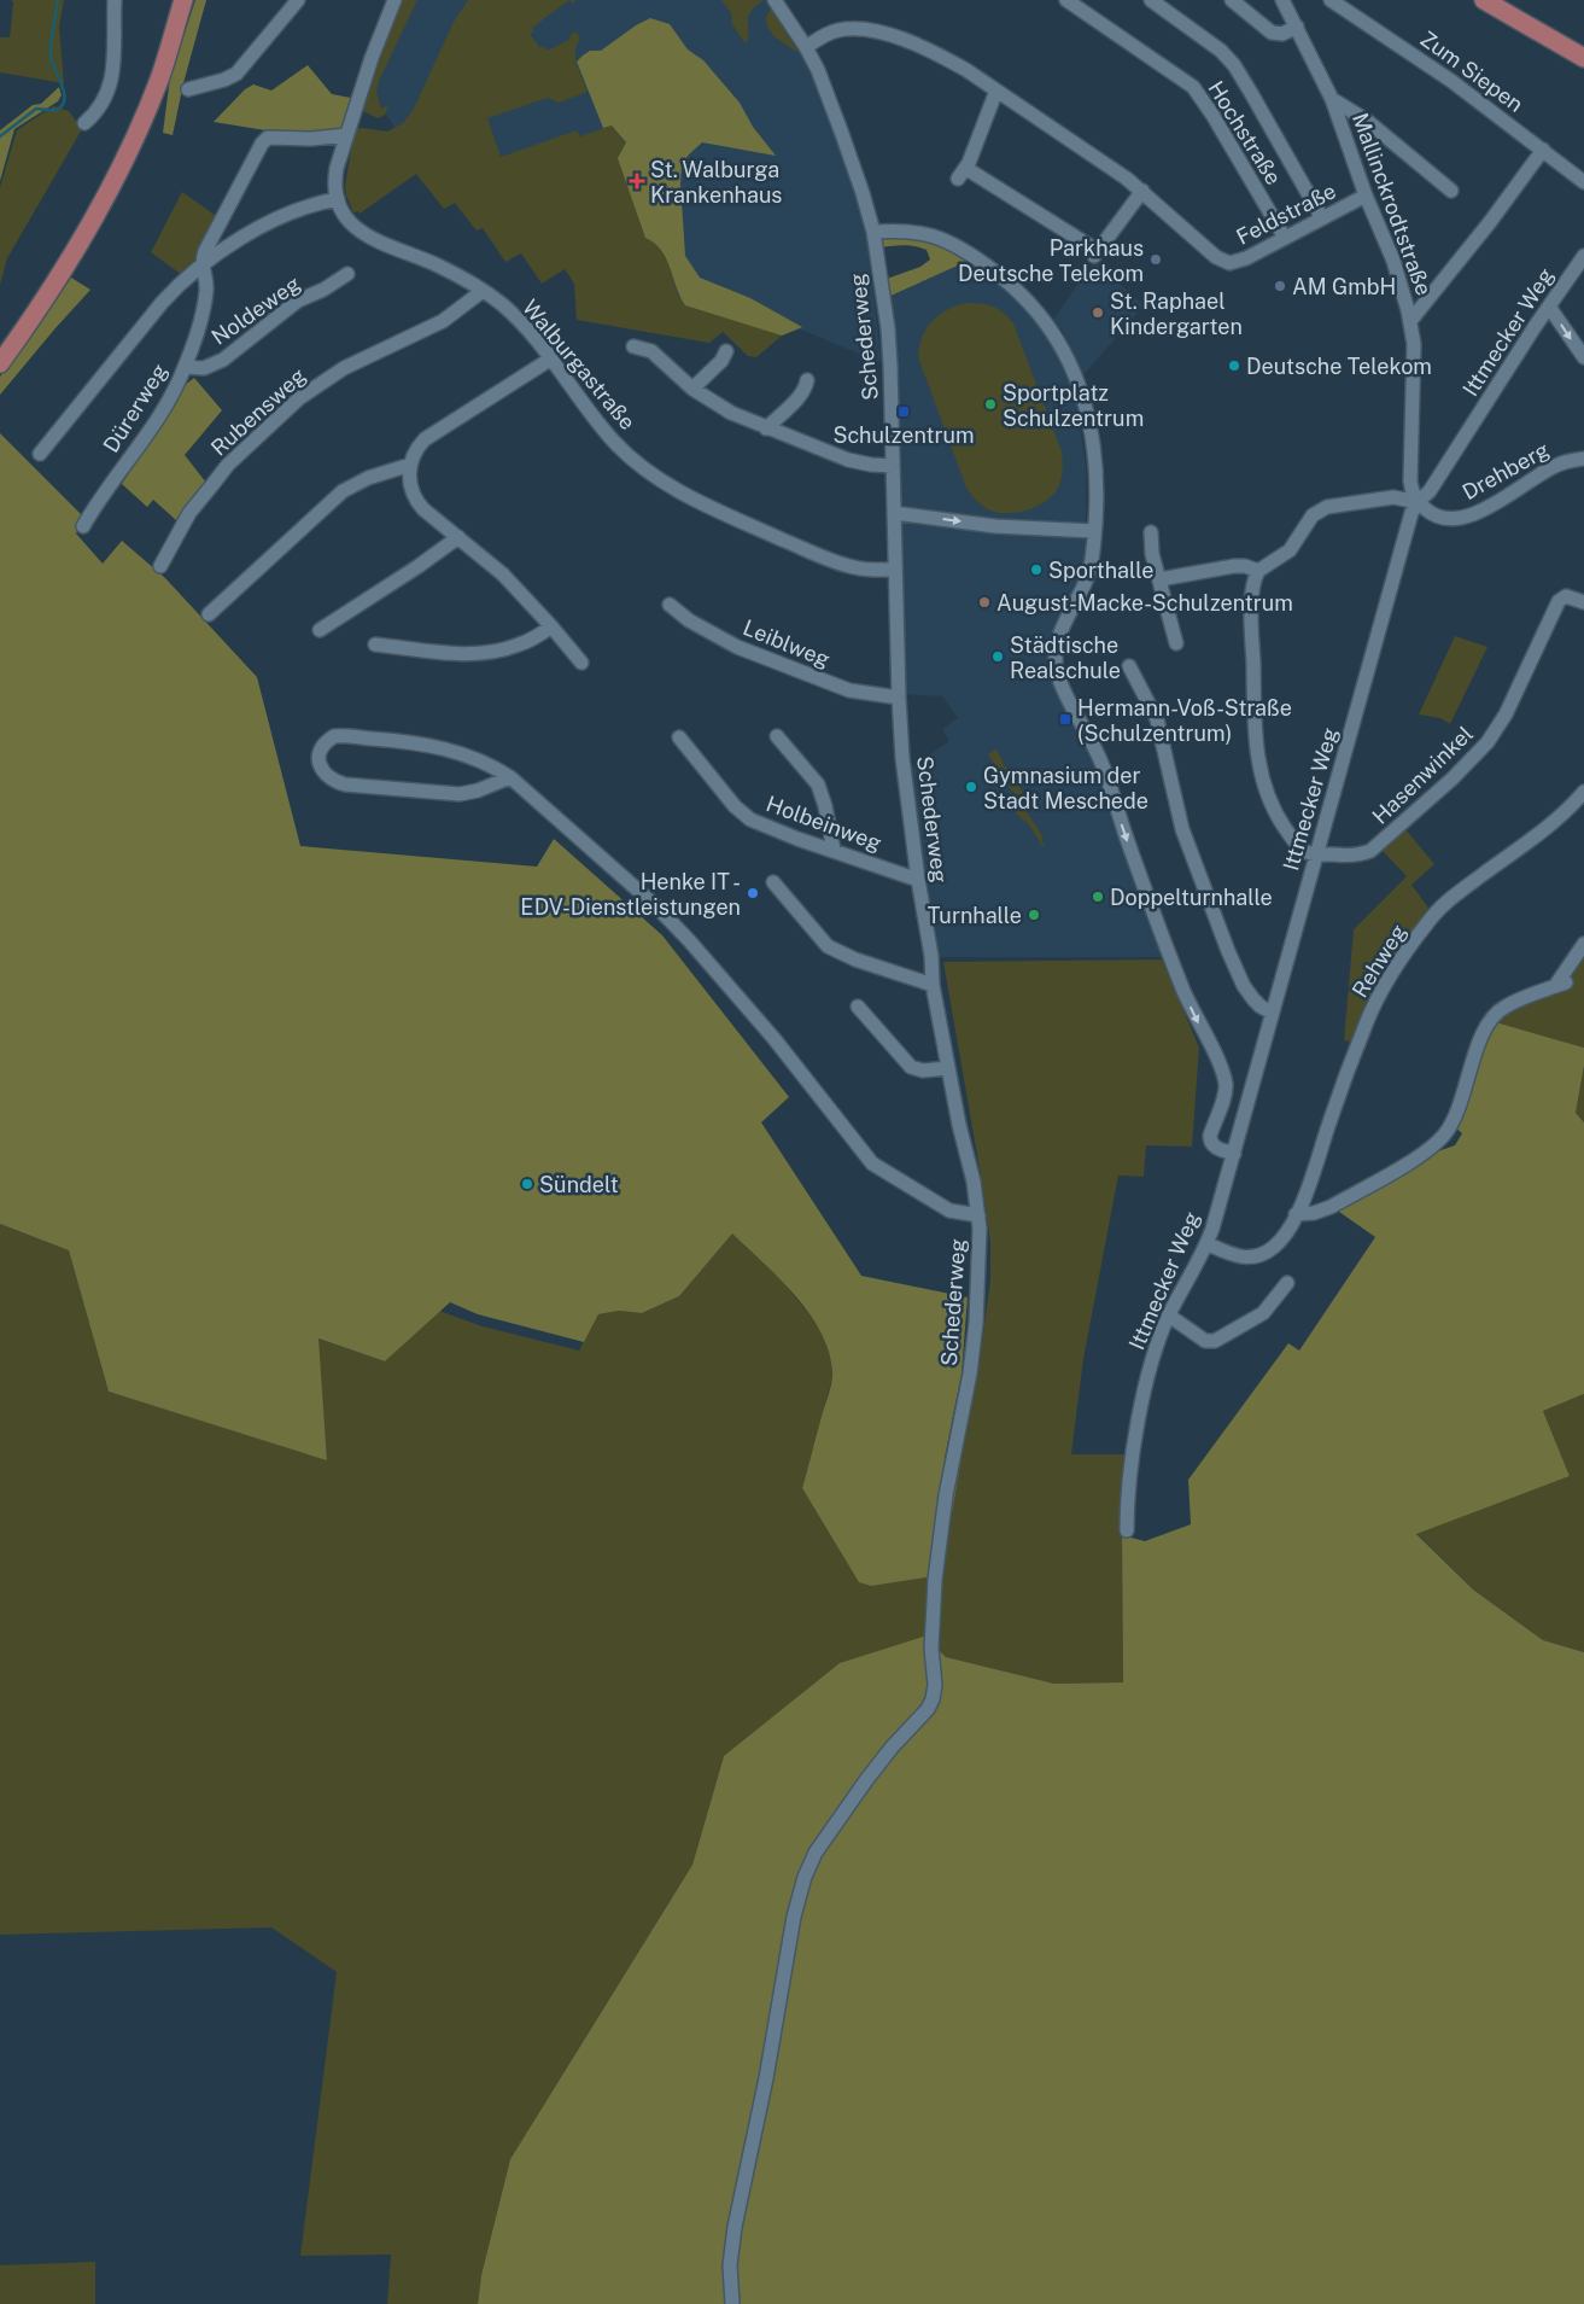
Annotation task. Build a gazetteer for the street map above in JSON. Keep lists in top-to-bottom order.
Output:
{
  "streets": {
    "street": [
      "Zum Siepen",
      "Hochstraße",
      "Mallinckrodtstraße",
      "Feldstraße",
      "Noldeweg",
      "Ittmecker Weg",
      "Schederweg",
      "Walburgastraße",
      "Dürerweg",
      "Rubensweg",
      "Drehberg",
      "Leiblweg",
      "Hasenwinkel",
      "Holbeinweg",
      "Rehweg"
    ]
  },
  "crossings": [
    ["Hochstraße", "Feldstraße"],
    ["Mallinckrodtstraße", "Feldstraße"],
    ["Mallinckrodtstraße", "Ittmecker Weg"],
    ["Mallinckrodtstraße", "Drehberg"],
    ["Feldstraße", "Schederweg"],
    ["Noldeweg", "Dürerweg"],
    ["Ittmecker Weg", "Drehberg"],
    ["Ittmecker Weg", "Hasenwinkel"],
    ["Ittmecker Weg", "Rehweg"],
    ["Schederweg", "Walburgastraße"],
    ["Schederweg", "Leiblweg"],
    ["Schederweg", "Holbeinweg"],
    ["Walburgastraße", "Rubensweg"]
  ],
  "places": {
    "health": ["St. Walburga Krankenhaus"],
    "other": [
      "Parkhaus Deutsche Telekom",
      "AM GmbH",
      "St. Raphael Kindergarten",
      "Deutsche Telekom",
      "Sportplatz Schulzentrum",
      "Sporthalle",
      "August-Macke-Schulzentrum",
      "Städtische Realschule",
      "Gymnasium der Stadt Meschede",
      "Henke IT - EDV-Dienstleistungen",
      "Doppelturnhalle",
      "Turnhalle",
      "Sündelt"
    ],
    "transit": ["Schulzentrum", "Hermann-Voß-Straße (Schulzentrum)"]
  }
}
